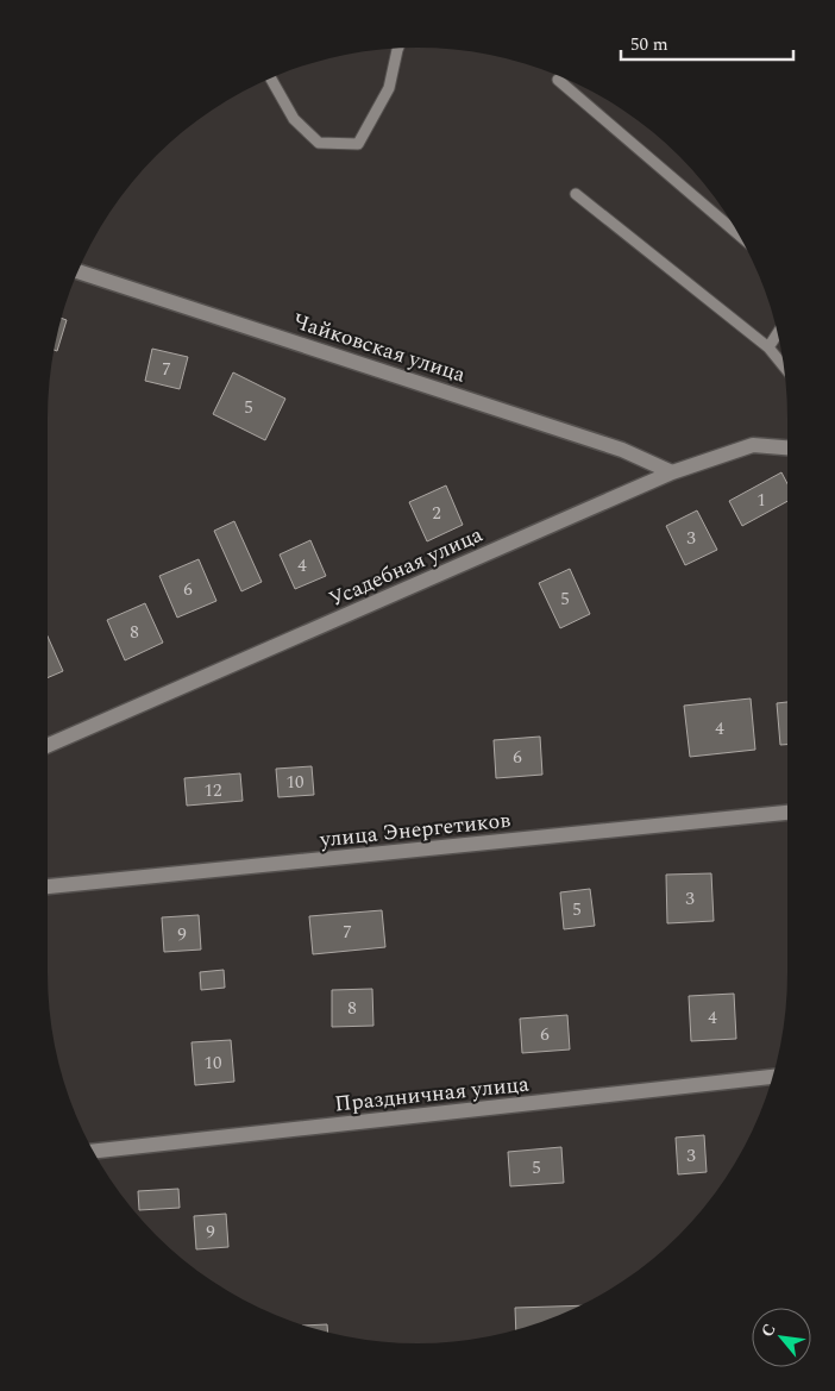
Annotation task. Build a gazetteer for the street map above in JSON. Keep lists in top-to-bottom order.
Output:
{
  "streets": {
    "street": [
      "Чайковская улица",
      "Усадебная улица",
      "улица Энергетиков",
      "Праздничная улица"
    ]
  },
  "crossings": [
    ["Чайковская улица", "Усадебная улица"]
  ],
  "house_numbers": [
    "7",
    "5",
    "1",
    "2",
    "3",
    "4",
    "6",
    "5",
    "8",
    "4",
    "6",
    "10",
    "12",
    "3",
    "5",
    "7",
    "9",
    "8",
    "4",
    "6",
    "10",
    "3",
    "5",
    "9"
  ],
  "scale_bar": "50 m",
  "north": "top left"
}
